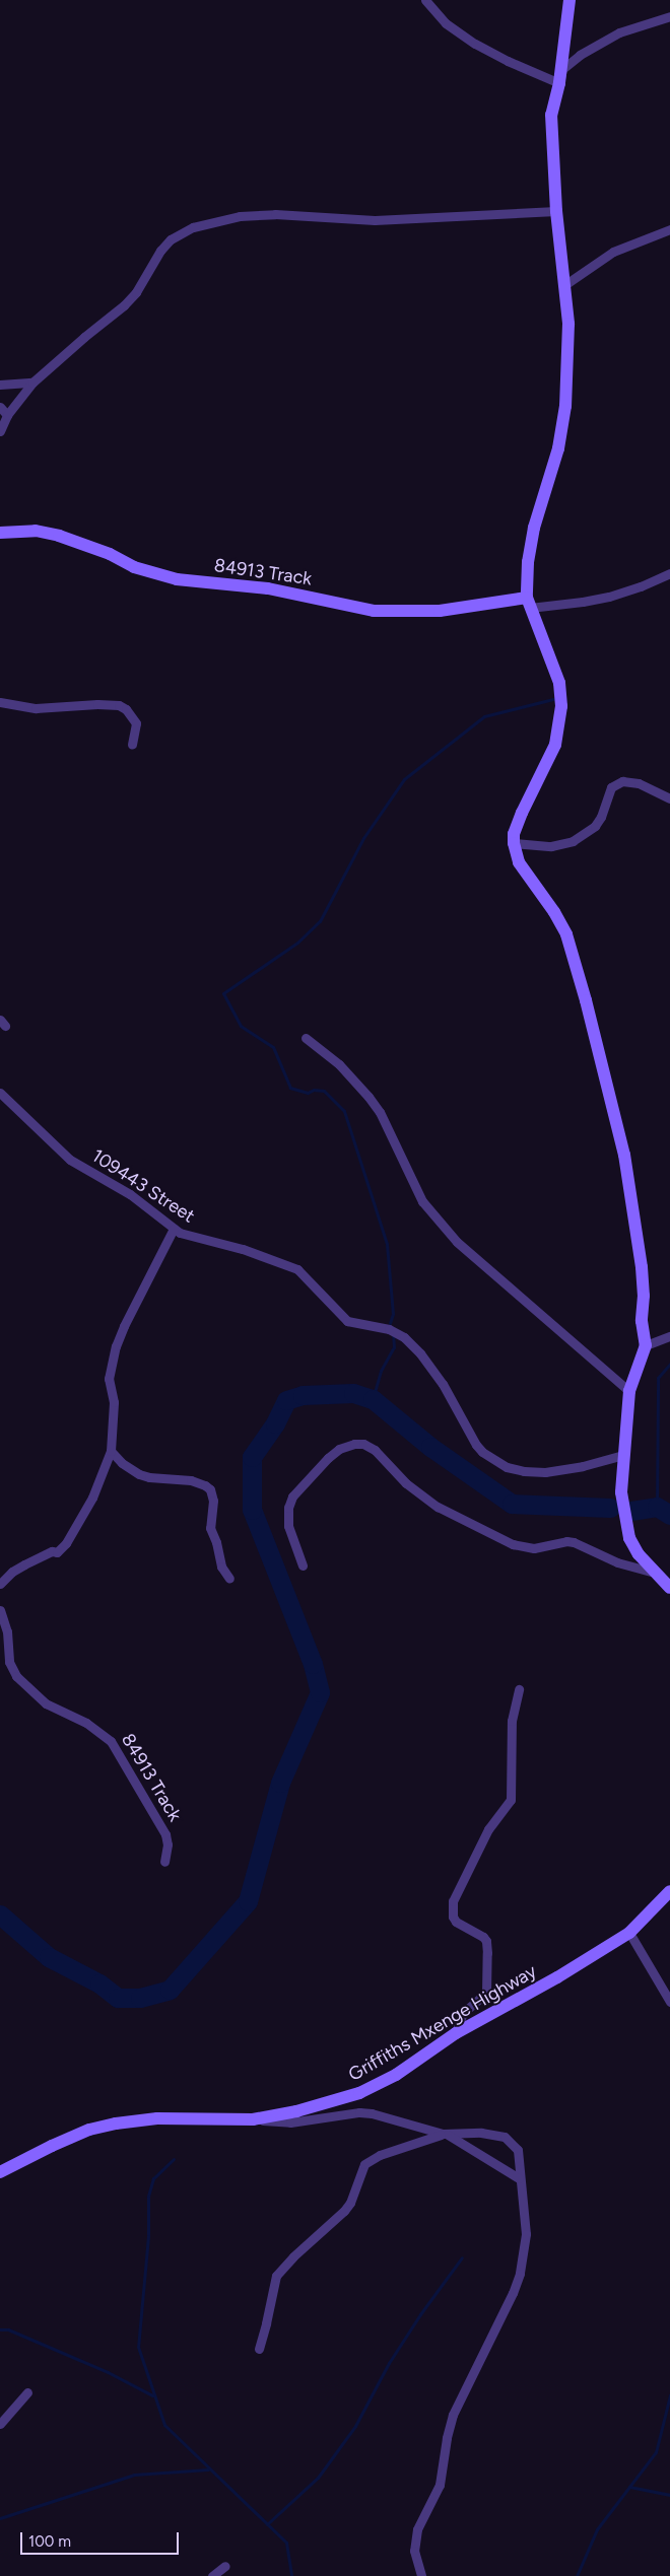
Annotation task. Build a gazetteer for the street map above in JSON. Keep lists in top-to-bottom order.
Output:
{
  "streets": {
    "street": ["84913 Track", "109443 Street", "Griffiths Mxenge Highway"]
  },
  "scale_bar": "100 m"
}
